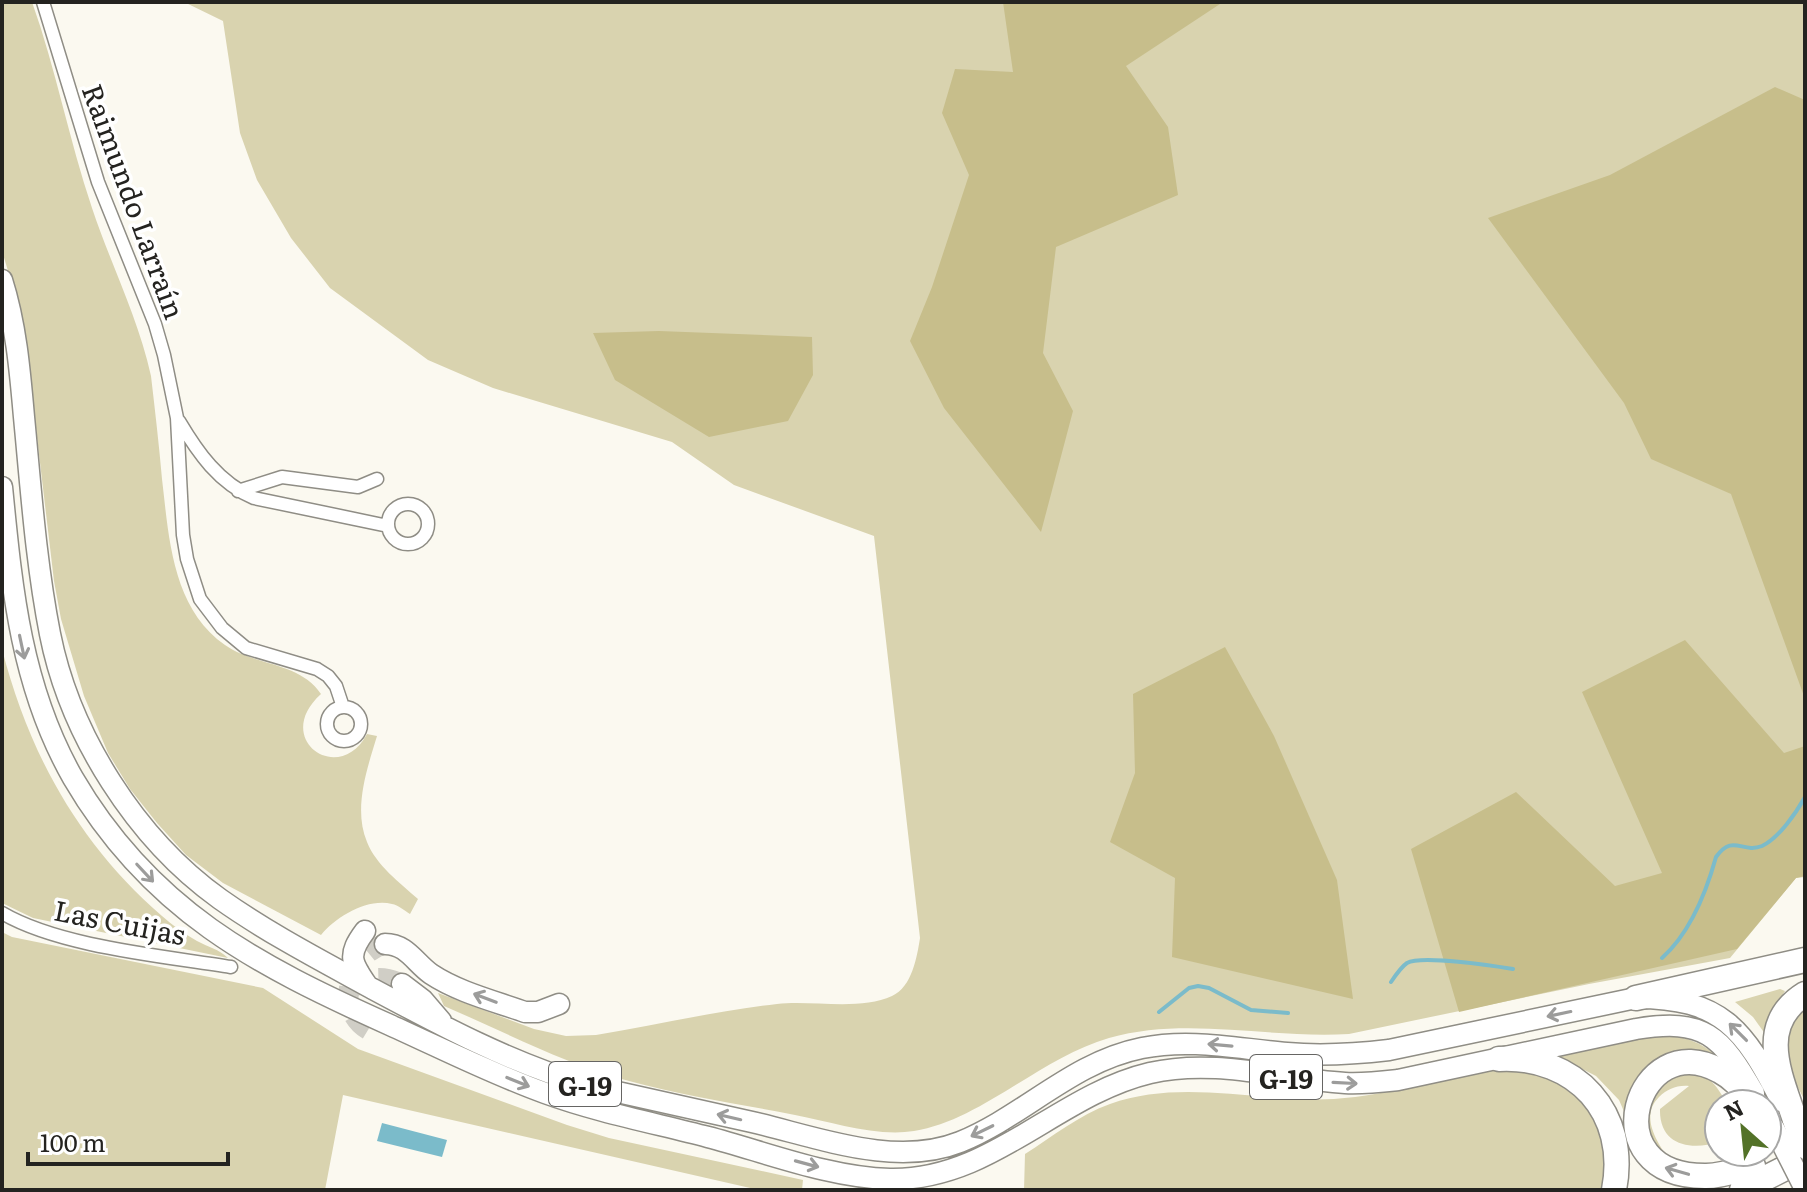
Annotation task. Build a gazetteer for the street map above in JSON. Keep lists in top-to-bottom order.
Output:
{
  "streets": {
    "main road": ["G-19"],
    "street": ["Raimundo Larraín", "Las Cuijas"]
  },
  "scale_bar": "100 m",
  "north": "top left"
}
